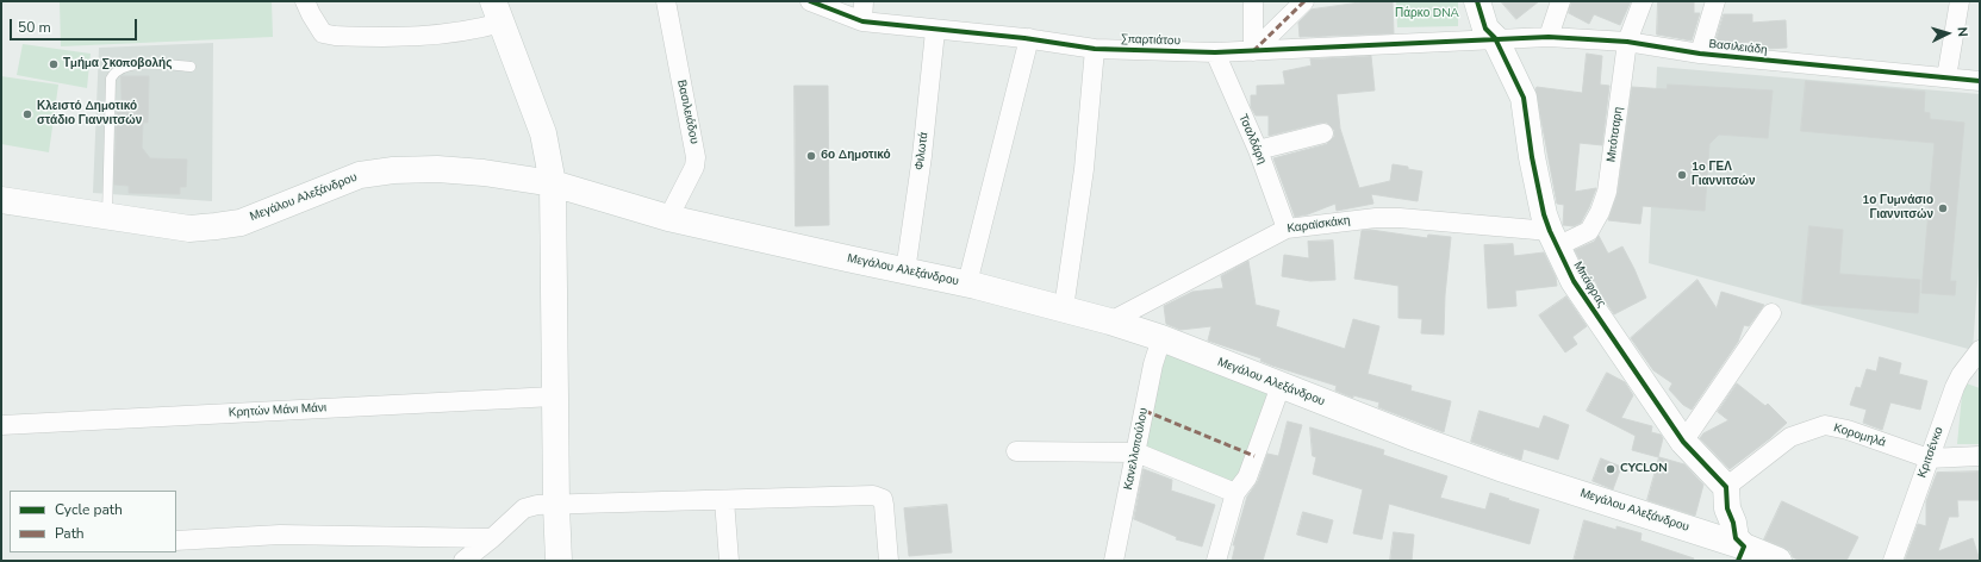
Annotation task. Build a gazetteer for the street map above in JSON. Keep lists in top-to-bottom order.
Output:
{
  "streets": {
    "main road": ["Μεγάλου Αλεξάνδρου", "Μπάφρας"],
    "street": [
      "Σπαρτιάτου",
      "Βασιλειάδη",
      "Βασιλειάδου",
      "Μπότσαρη",
      "Τσαλδάρη",
      "Φιλωτά",
      "Καραϊσκάκη",
      "Κρητών Μάνι Μάνι",
      "Κορομηλά",
      "Κανελλοπούλου",
      "Κριτσένκο"
    ]
  },
  "crossings": [
    ["Σπαρτιάτου", "Βασιλειάδη"],
    ["Σπαρτιάτου", "Τσαλδάρη"],
    ["Σπαρτιάτου", "Φιλωτά"],
    ["Σπαρτιάτου", "Μπάφρας"],
    ["Βασιλειάδη", "Μπότσαρη"],
    ["Βασιλειάδη", "Μπάφρας"],
    ["Βασιλειάδου", "Μεγάλου Αλεξάνδρου"],
    ["Μπότσαρη", "Καραϊσκάκη"],
    ["Μπότσαρη", "Μπάφρας"],
    ["Τσαλδάρη", "Καραϊσκάκη"],
    ["Φιλωτά", "Μεγάλου Αλεξάνδρου"],
    ["Μεγάλου Αλεξάνδρου", "Καραϊσκάκη"],
    ["Μεγάλου Αλεξάνδρου", "Κανελλοπούλου"],
    ["Καραϊσκάκη", "Μπάφρας"],
    ["Μπάφρας", "Κορομηλά"],
    ["Κορομηλά", "Κριτσένκο"]
  ],
  "parks": ["Πάρκο DNA"],
  "places": [
    "Τμήμα Σκοποβολής",
    "Κλειστό Δημοτικό στάδιο Γιαννιτσών",
    "6ο Δημοτικό",
    "1o ΓΕΛ Γιαννιτσών",
    "1ο Γυμνάσιο Γιαννιτσών",
    "CYCLON"
  ],
  "legend": ["Cycle path", "Path"],
  "scale_bar": "50 m",
  "north": "right"
}
